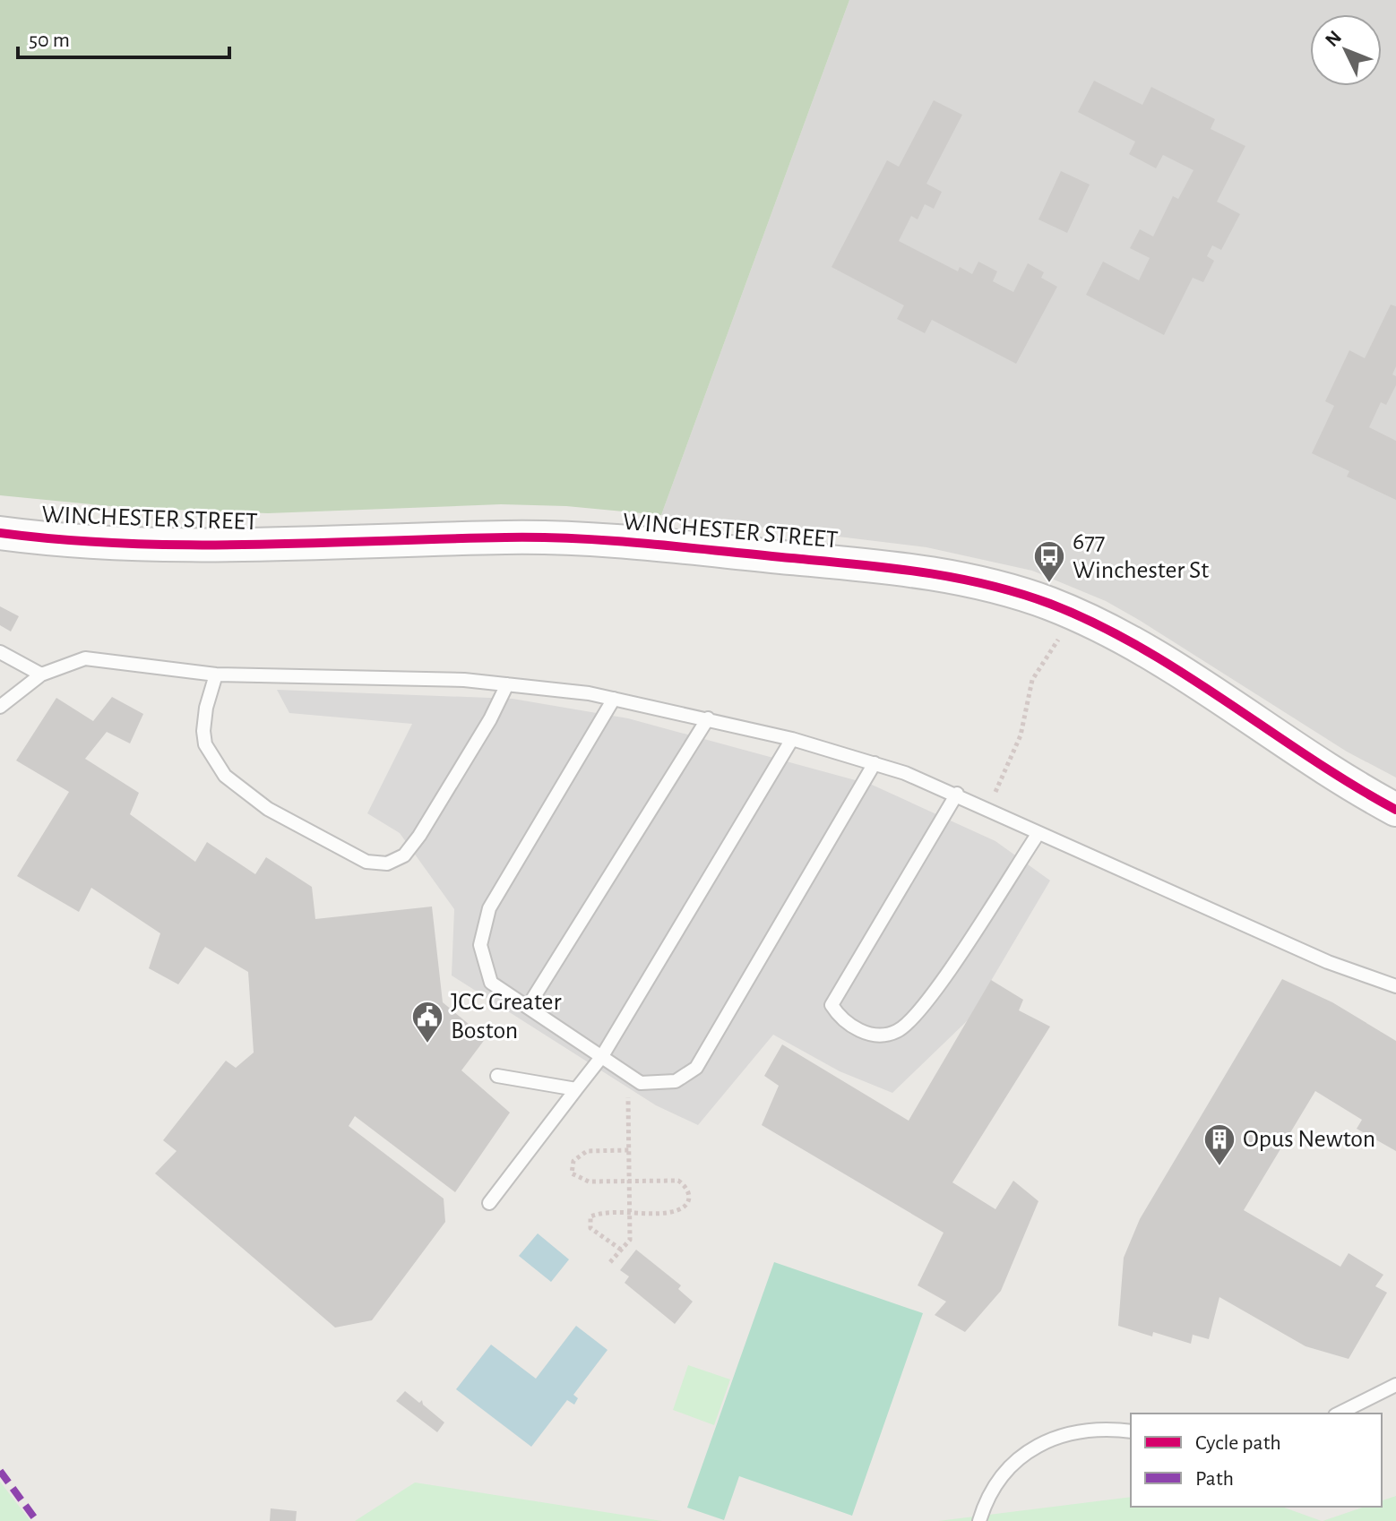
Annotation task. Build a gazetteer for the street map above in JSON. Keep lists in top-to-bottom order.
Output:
{
  "streets": {
    "street": ["WINCHESTER STREET"]
  },
  "places": {
    "bus stop": ["677 Winchester St"],
    "public building": ["JCC Greater Boston"],
    "building": ["Opus Newton"]
  },
  "legend": ["Cycle path", "Path"],
  "scale_bar": "50 m",
  "north": "top left"
}
